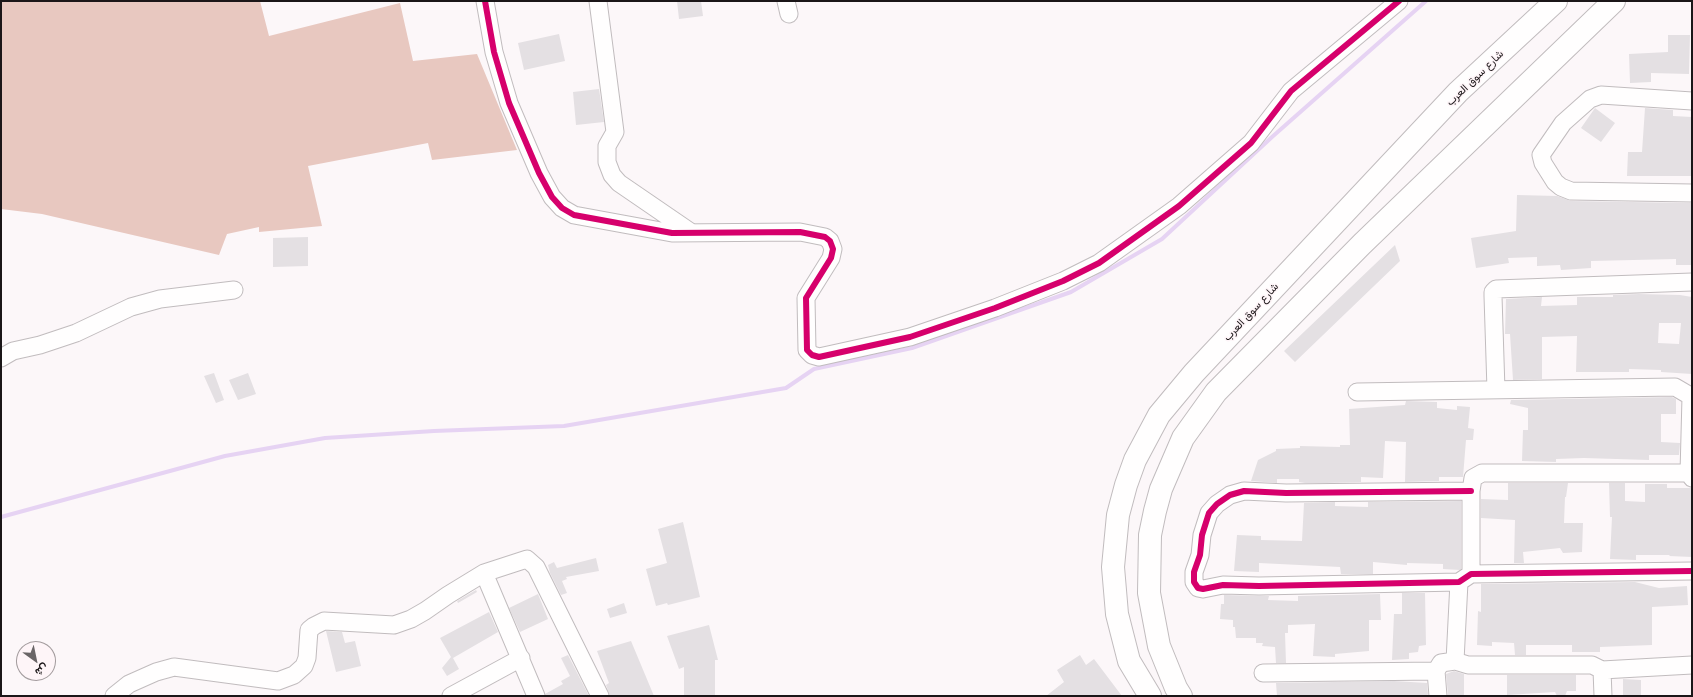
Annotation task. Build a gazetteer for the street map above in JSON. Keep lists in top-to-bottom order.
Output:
{
  "streets": {
    "main road": ["شارع سوق العرب"]
  },
  "north": "bottom right"
}
